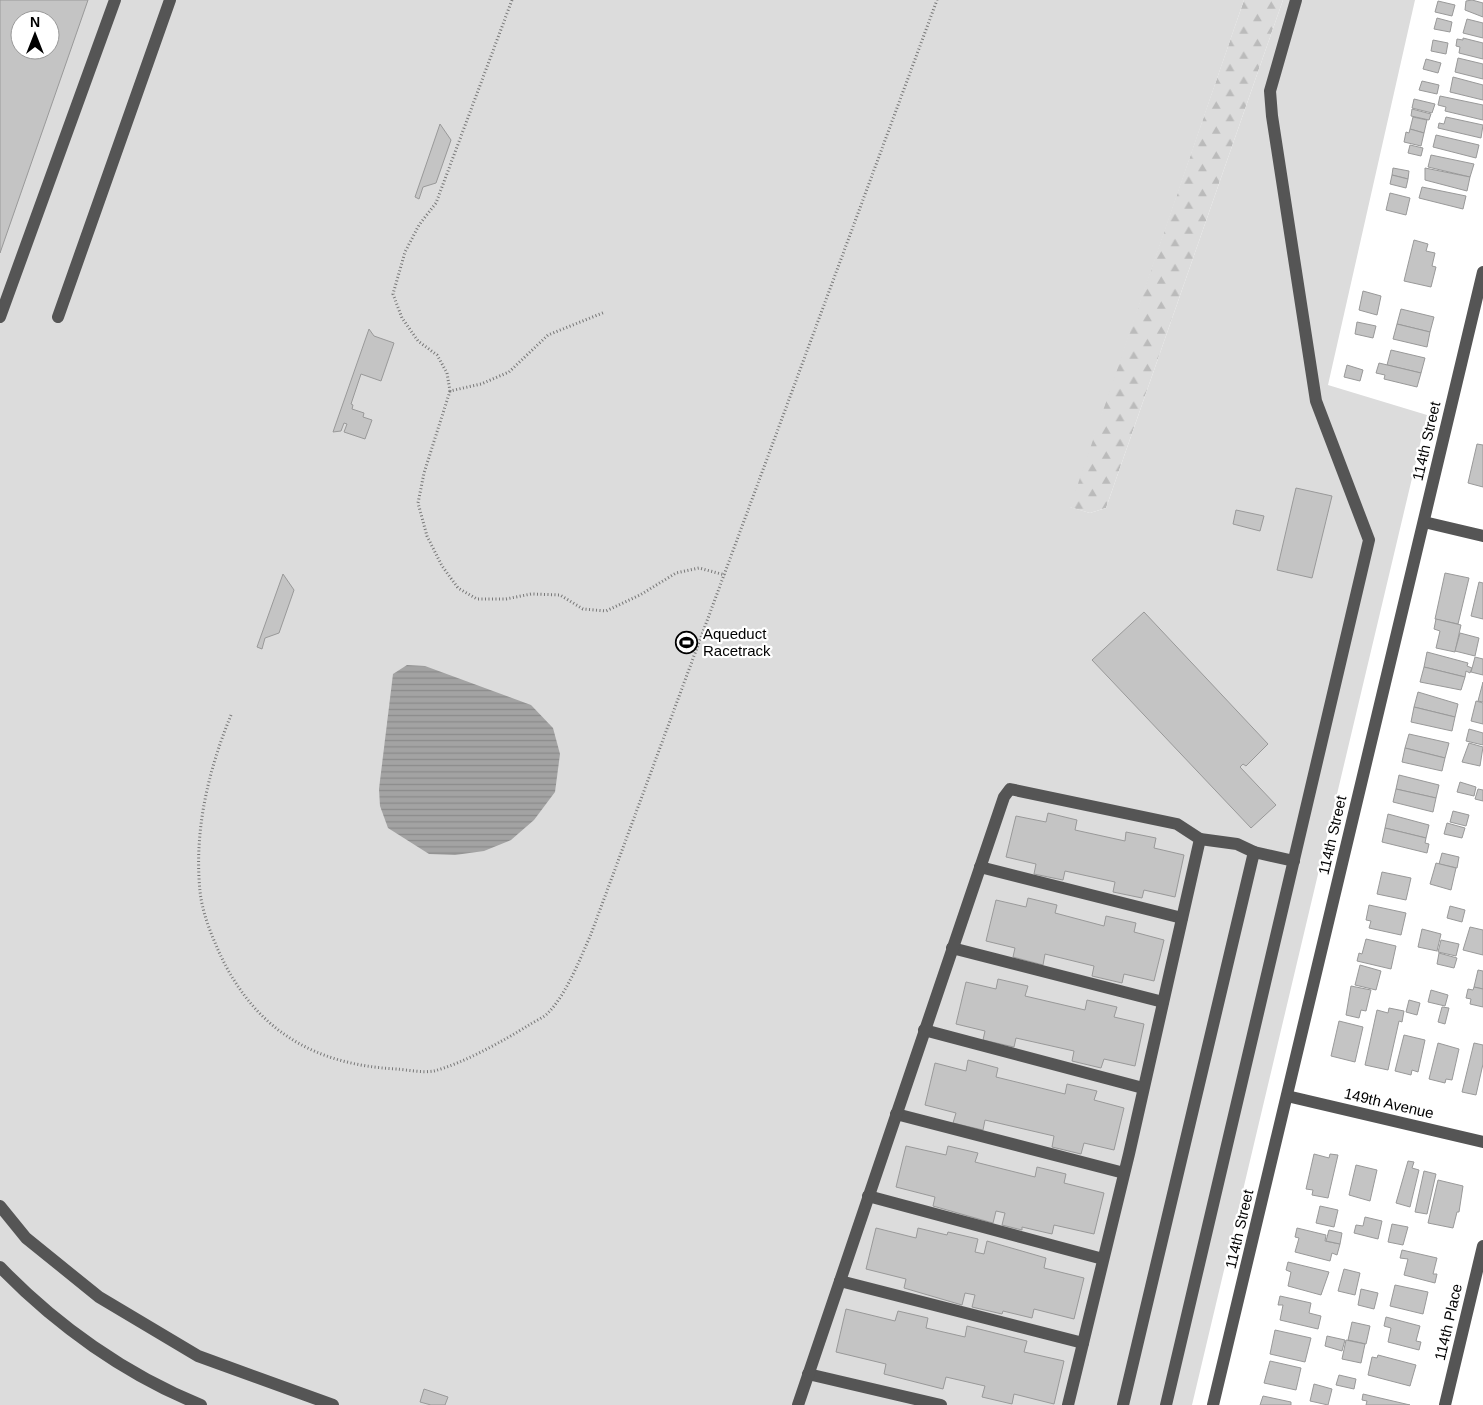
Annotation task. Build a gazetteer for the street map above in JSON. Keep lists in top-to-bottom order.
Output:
{
  "streets": {
    "street": ["114th Street", "149th Avenue", "114th Place"]
  },
  "crossings": [
    ["114th Street", "149th Avenue"]
  ],
  "places": {
    "sports": ["Aqueduct Racetrack"]
  },
  "north": "top"
}
